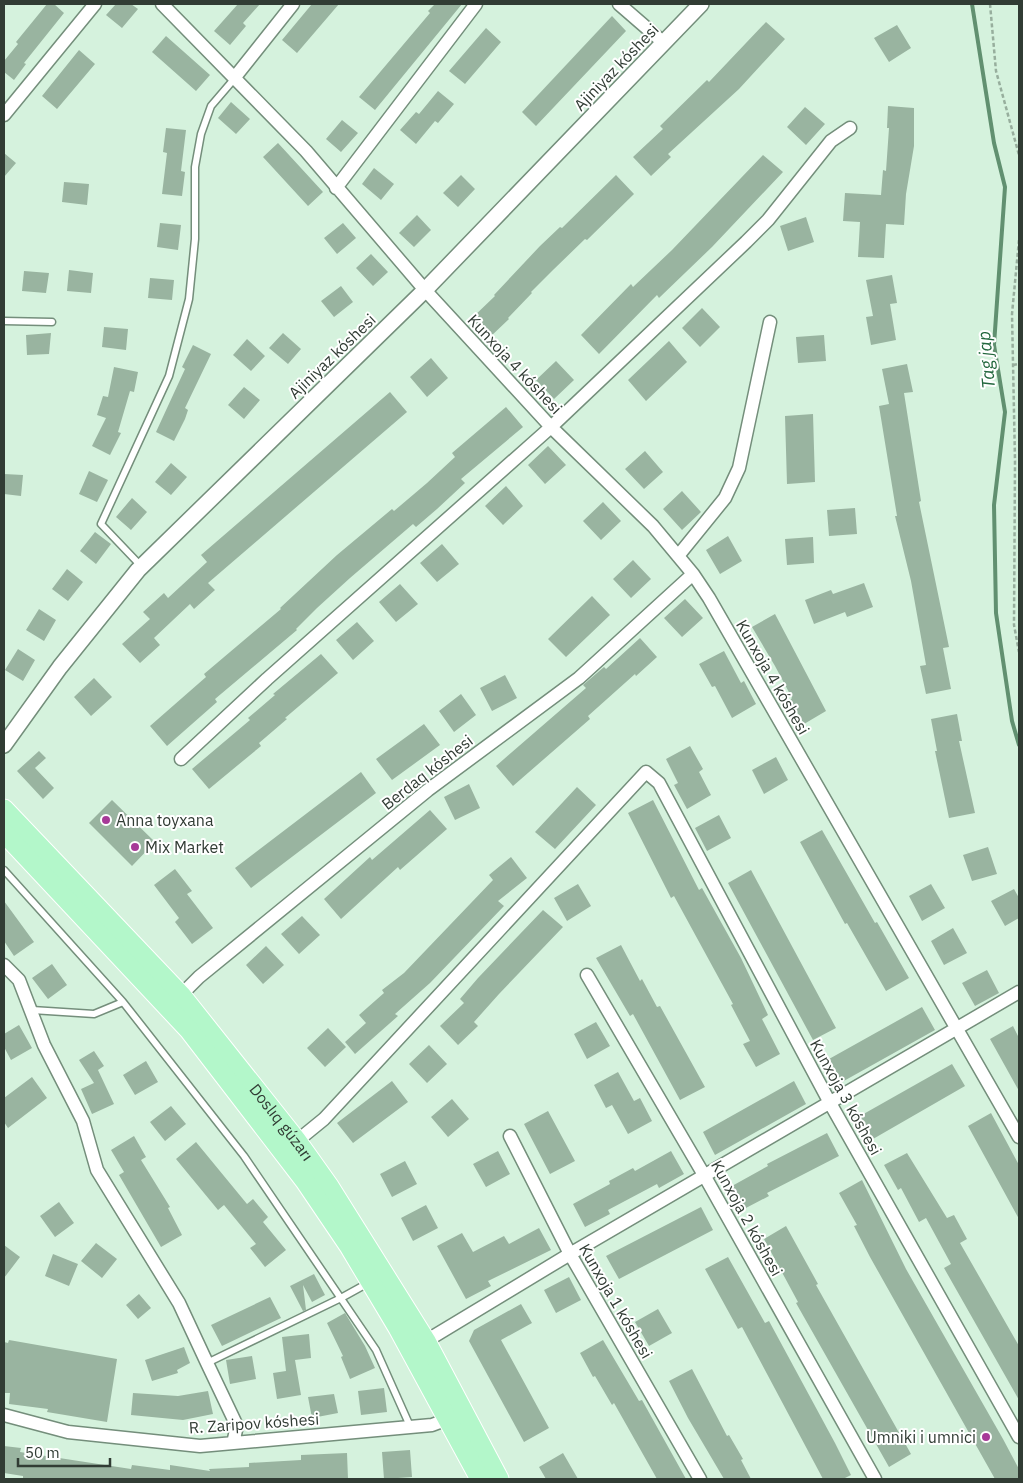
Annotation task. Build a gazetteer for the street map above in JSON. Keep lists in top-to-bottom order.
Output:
{
  "streets": {
    "main road": ["Doslıq gúzarı"],
    "street": [
      "Ajiniyaz kóshesi",
      "Kunxoja 4 kóshesi",
      "Berdaq kóshesi",
      "Kunxoja 3 kóshesi",
      "Kunxoja 2 kóshesi",
      "Kunxoja 1 kóshesi",
      "R. Zaripov kóshesi"
    ]
  },
  "crossings": [
    ["Ajiniyaz kóshesi", "Kunxoja 4 kóshesi"],
    ["Kunxoja 4 kóshesi", "Berdaq kóshesi"],
    ["Berdaq kóshesi", "Doslıq gúzarı"],
    ["Kunxoja 3 kóshesi", "Doslıq gúzarı"],
    ["Doslıq gúzarı", "R. Zaripov kóshesi"]
  ],
  "water": ["Tag jap"],
  "places": ["Anna toyxana", "Mix Market", "Umniki i umnici"],
  "scale_bar": "50 m"
}
